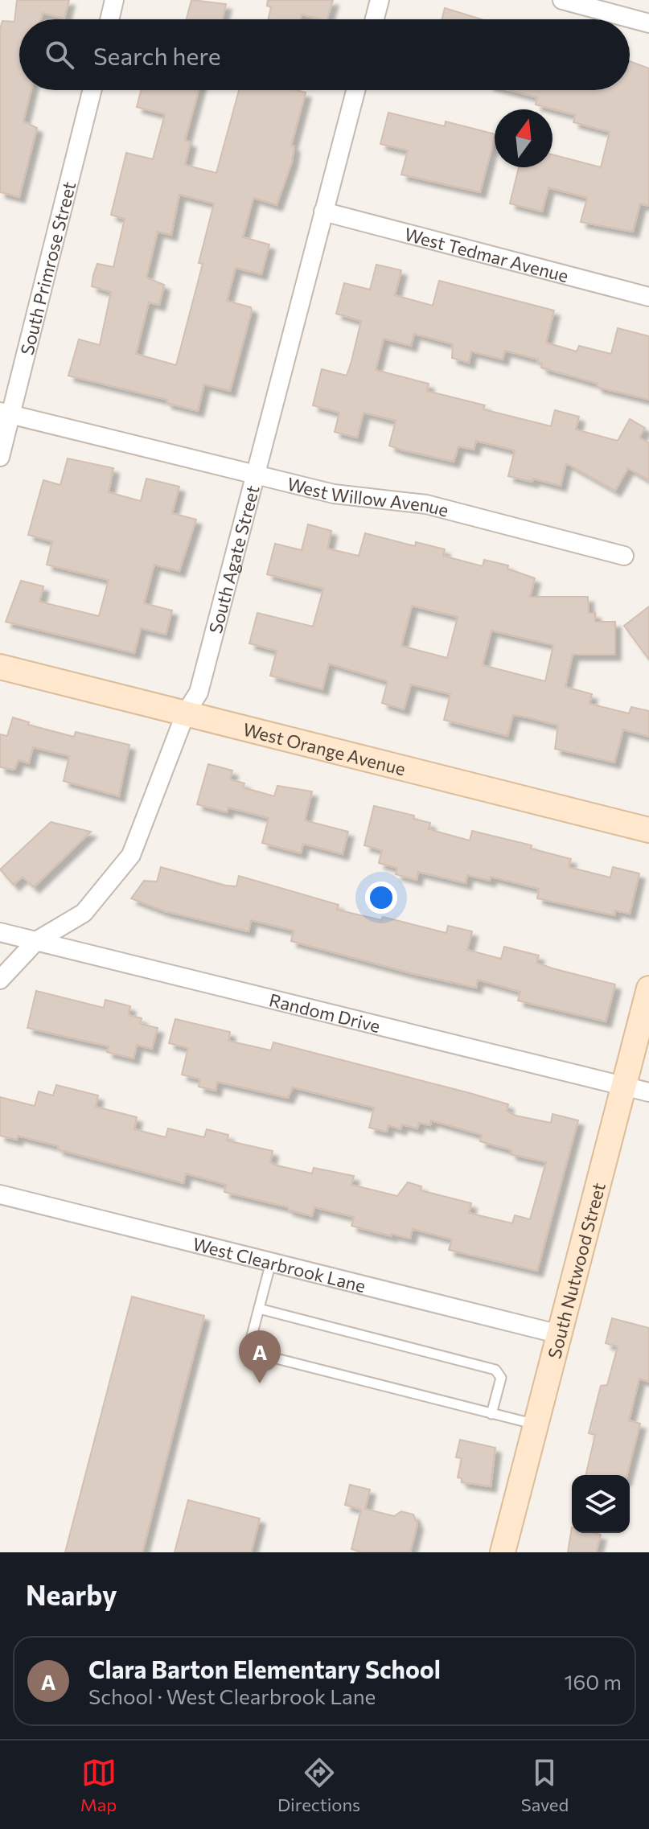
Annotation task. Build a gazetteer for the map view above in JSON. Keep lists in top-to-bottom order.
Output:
{
  "streets": {
    "street": [
      "West Tedmar Avenue",
      "South Primrose Street",
      "West Willow Avenue",
      "South Agate Street",
      "West Orange Avenue",
      "Random Drive",
      "West Clearbrook Lane",
      "South Nutwood Street"
    ]
  },
  "crossings": [
    ["West Tedmar Avenue", "South Agate Street"],
    ["South Primrose Street", "West Willow Avenue"],
    ["West Willow Avenue", "South Agate Street"],
    ["South Agate Street", "West Orange Avenue"],
    ["South Agate Street", "Random Drive"],
    ["Random Drive", "South Nutwood Street"],
    ["West Clearbrook Lane", "South Nutwood Street"]
  ],
  "north": "top",
  "page": {
    "search": "Search here",
    "pins": "A",
    "heading": "Nearby",
    "list": [
      {
        "mark": "A",
        "name": "Clara Barton Elementary School",
        "note": "School · West Clearbrook Lane",
        "value": "160 m"
      }
    ],
    "nav": ["Map", "Directions", "Saved"]
  }
}
